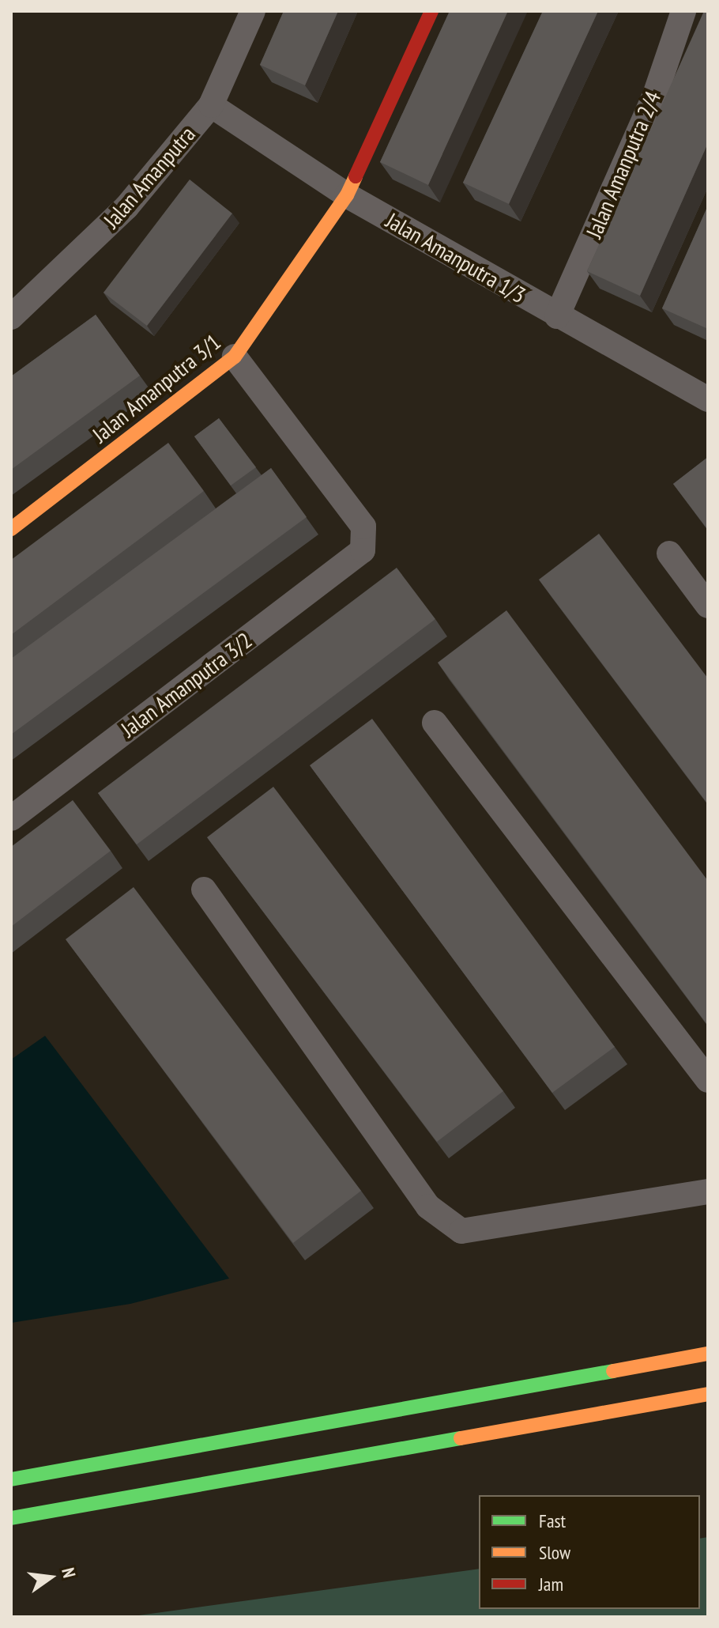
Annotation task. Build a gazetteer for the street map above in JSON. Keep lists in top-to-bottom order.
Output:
{
  "streets": {
    "main road": ["Jalan Amanputra 3/1"],
    "street": [
      "Jalan Amanputra 2/4",
      "Jalan Amanputra",
      "Jalan Amanputra 1/3",
      "Jalan Amanputra 3/2"
    ]
  },
  "crossings": [
    ["Jalan Amanputra 2/4", "Jalan Amanputra 1/3"],
    ["Jalan Amanputra", "Jalan Amanputra 1/3"],
    ["Jalan Amanputra 1/3", "Jalan Amanputra 3/1"],
    ["Jalan Amanputra 3/1", "Jalan Amanputra 3/2"]
  ],
  "legend": ["Fast", "Slow", "Jam"],
  "north": "right"
}
